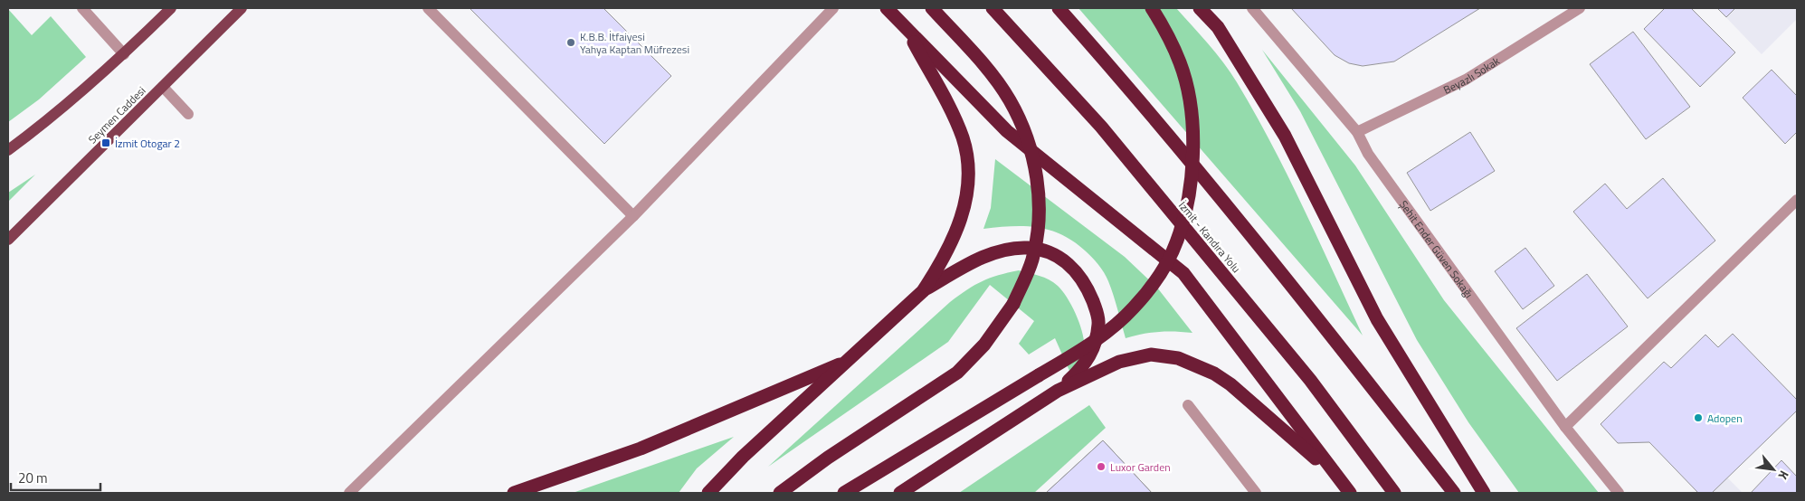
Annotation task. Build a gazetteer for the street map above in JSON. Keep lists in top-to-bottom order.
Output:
{
  "streets": {
    "highway": ["İzmit - Kandıra Yolu"],
    "main road": ["Seymen Caddesi"],
    "street": ["Beyazlı Sokak", "Şehit Ender Güven Sokağı"]
  },
  "crossings": [
    ["Beyazlı Sokak", "Şehit Ender Güven Sokağı"]
  ],
  "places": {
    "other": ["K.B.B. İtfaiyesi Yahya Kaptan Müfrezesi", "Adopen", "Luxor Garden"],
    "transit": ["İzmit Otogar 2"]
  },
  "scale_bar": "20 m",
  "north": "bottom right"
}
